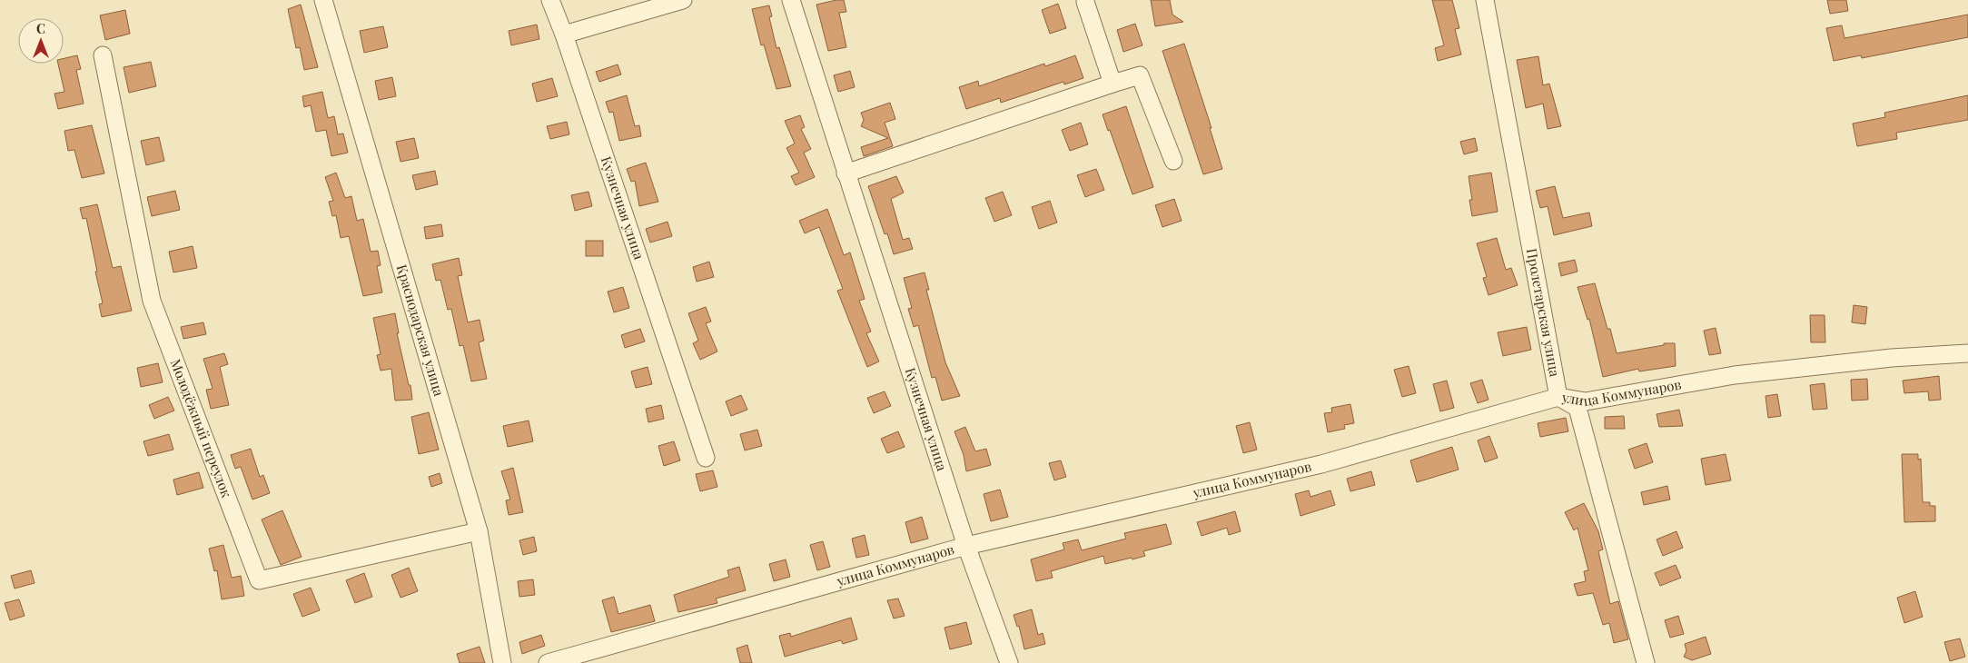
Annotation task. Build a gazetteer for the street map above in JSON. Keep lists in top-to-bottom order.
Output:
{
  "streets": {
    "street": [
      "Кузнечная улица",
      "Пролетарская улица",
      "Краснодарская улица",
      "улица Коммунаров",
      "Молодёжный переулок"
    ]
  },
  "crossings": [
    ["Кузнечная улица", "улица Коммунаров"],
    ["Пролетарская улица", "улица Коммунаров"],
    ["Краснодарская улица", "Молодёжный переулок"]
  ],
  "north": "top"
}
